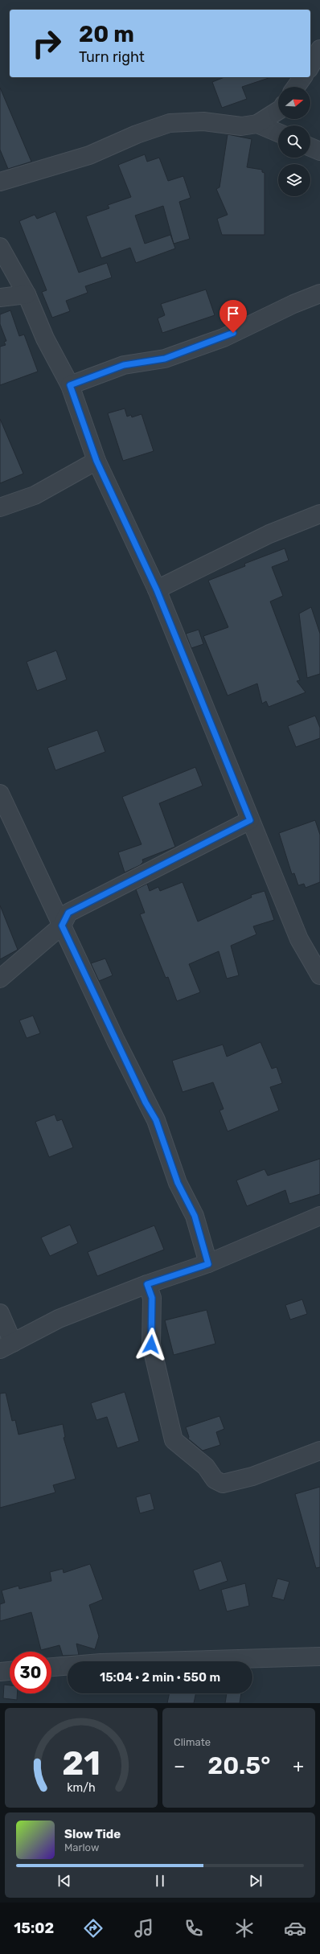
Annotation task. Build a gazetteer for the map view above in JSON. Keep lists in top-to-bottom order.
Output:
{
  "north": "right",
  "page": {
    "turn": ["20 m", "Turn right"],
    "limit": "30",
    "trip": "15:04 · 2 min · 550 m",
    "tile": "Climate",
    "heat": ["−", "20.5°", "+"],
    "song": ["Slow Tide", "Marlow"],
    "tabs": "15:02",
    "gauge": ["21", "km/h"]
  }
}
